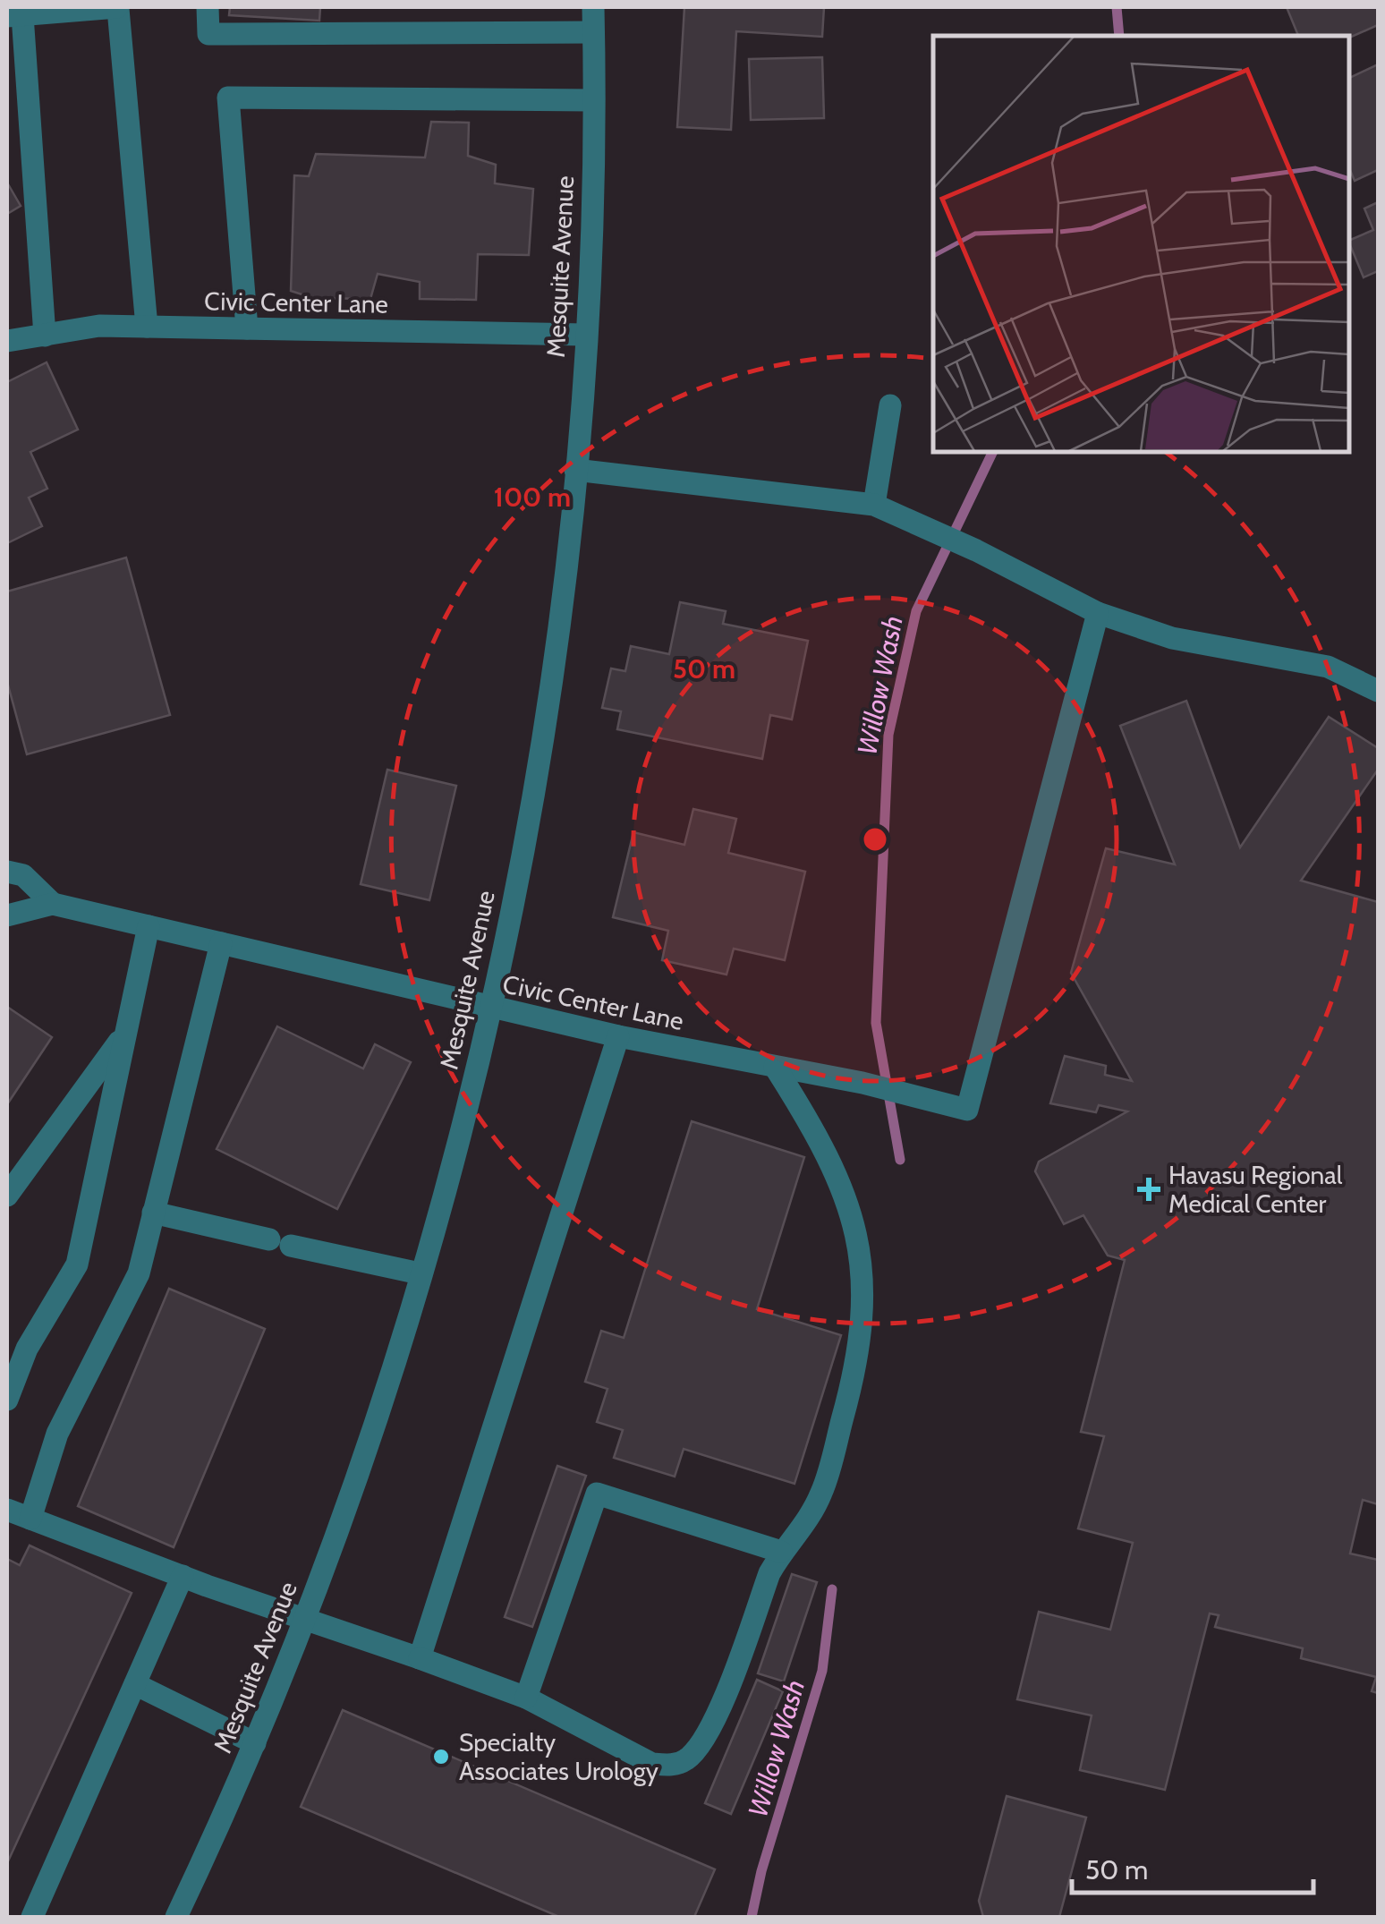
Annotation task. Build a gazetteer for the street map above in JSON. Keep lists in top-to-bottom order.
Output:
{
  "streets": {
    "street": ["Mesquite Avenue", "Civic Center Lane"]
  },
  "crossings": [
    ["Mesquite Avenue", "Civic Center Lane"]
  ],
  "water": ["Willow Wash"],
  "places": {
    "health": ["Havasu Regional Medical Center"],
    "other": ["Specialty Associates Urology"]
  },
  "scale_bar": "50 m",
  "rings": ["100 m", "50 m"]
}
